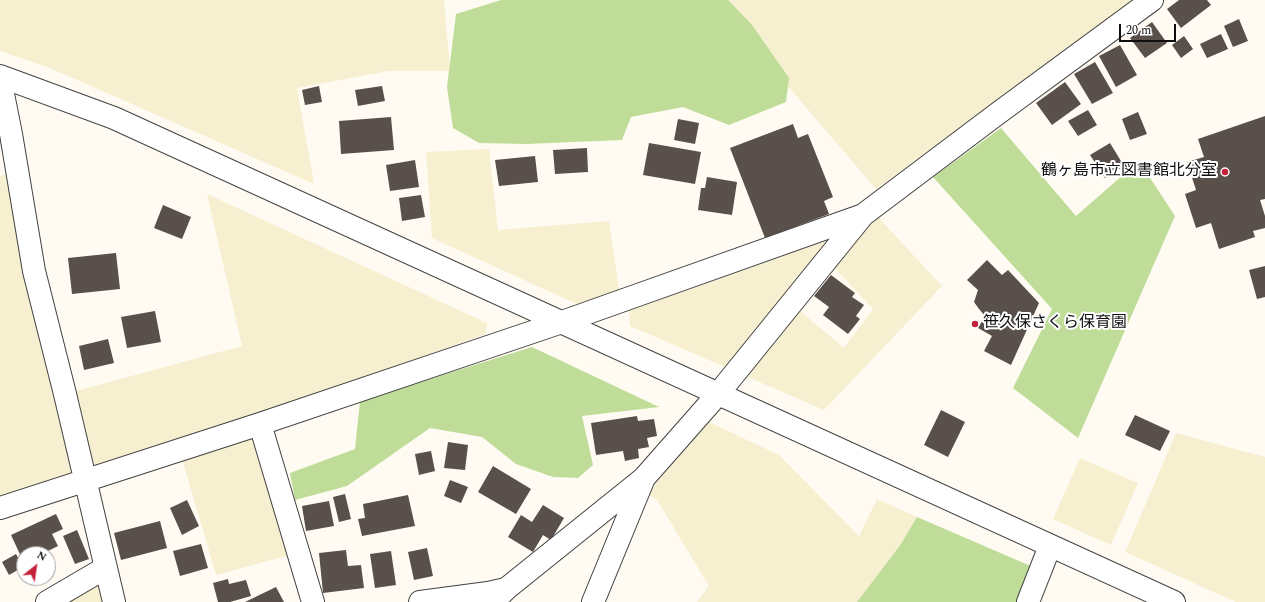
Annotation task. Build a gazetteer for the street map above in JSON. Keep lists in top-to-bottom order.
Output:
{
  "places": ["鶴ヶ島市立図書館北分室", "笹久保さくら保育園"],
  "scale_bar": "20 m",
  "north": "top right"
}
